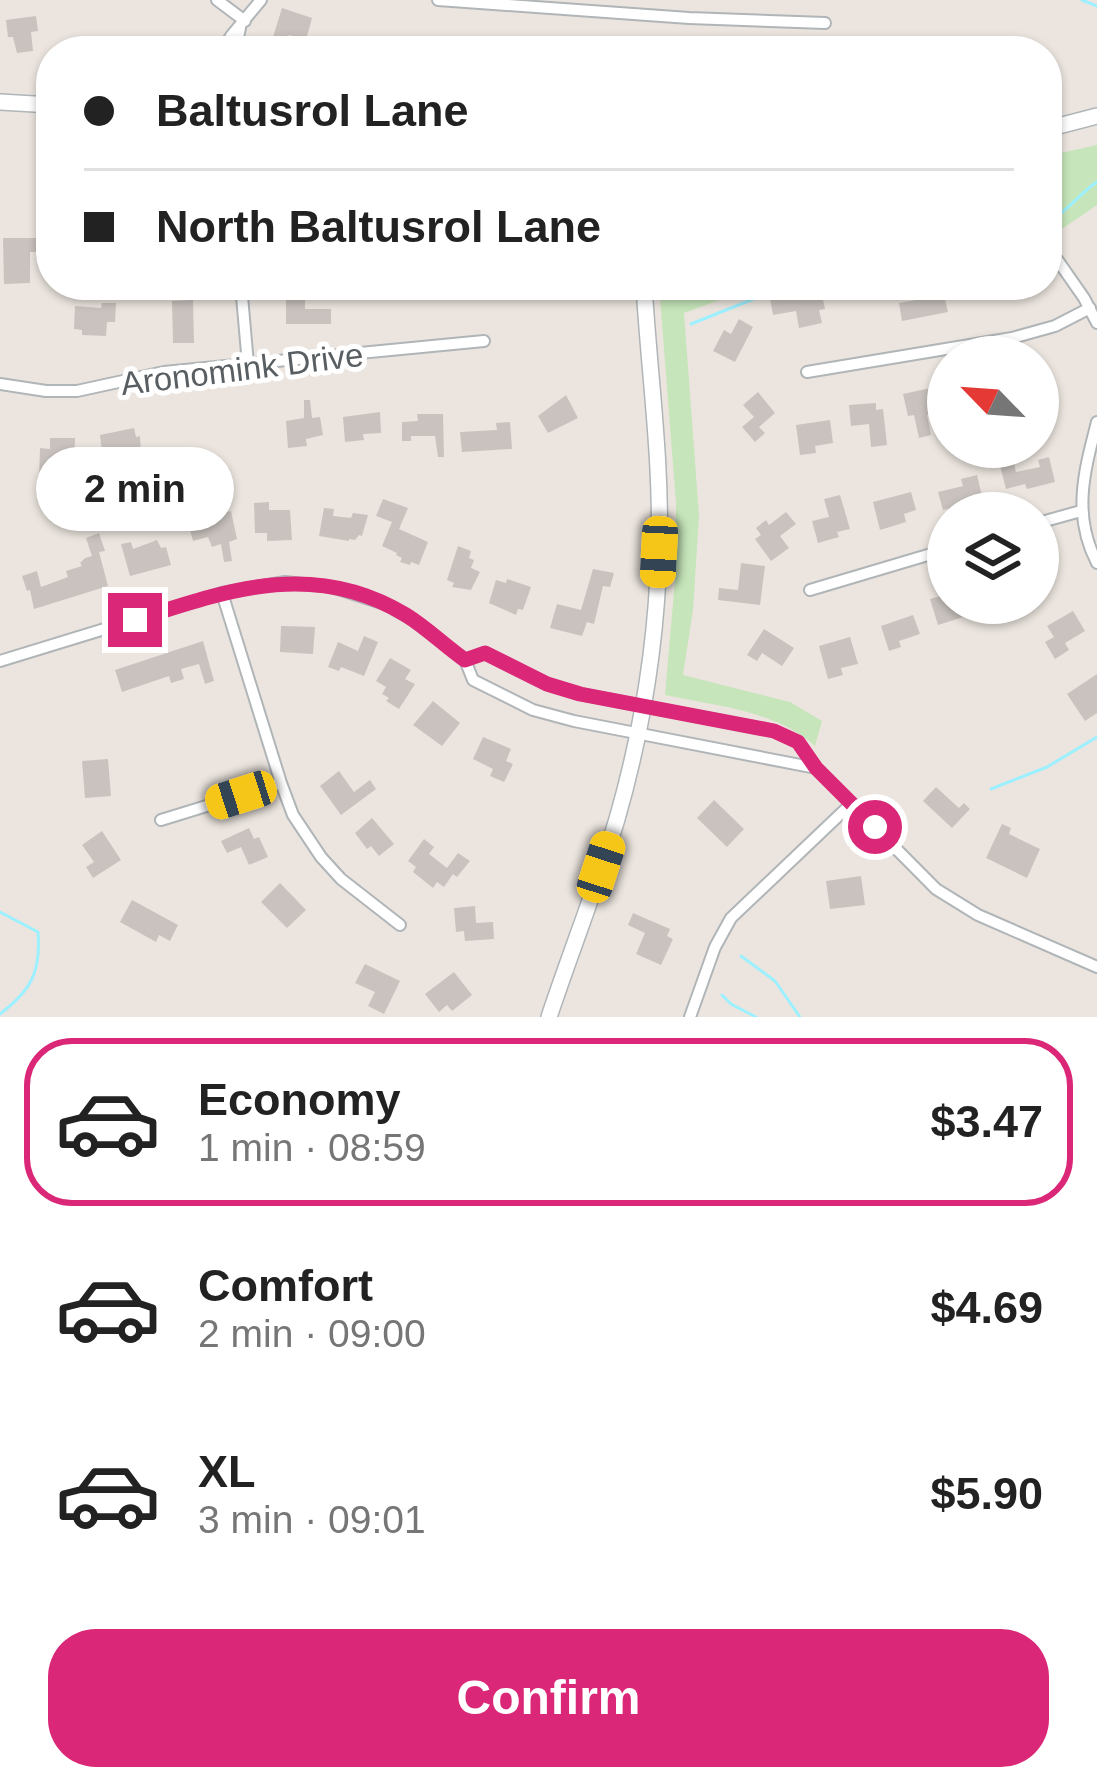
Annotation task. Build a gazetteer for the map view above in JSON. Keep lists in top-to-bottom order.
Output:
{
  "streets": {
    "street": ["Aronomink Drive"]
  },
  "north": "top left",
  "page": {
    "banner": ["Baltusrol Lane", "North Baltusrol Lane"],
    "bubble": "2 min",
    "list": [
      {
        "name": "Economy",
        "note": "1 min · 08:59",
        "value": "$3.47"
      },
      {
        "name": "Comfort",
        "note": "2 min · 09:00",
        "value": "$4.69"
      },
      {
        "name": "XL",
        "note": "3 min · 09:01",
        "value": "$5.90"
      }
    ],
    "buttons": "Confirm"
  }
}
